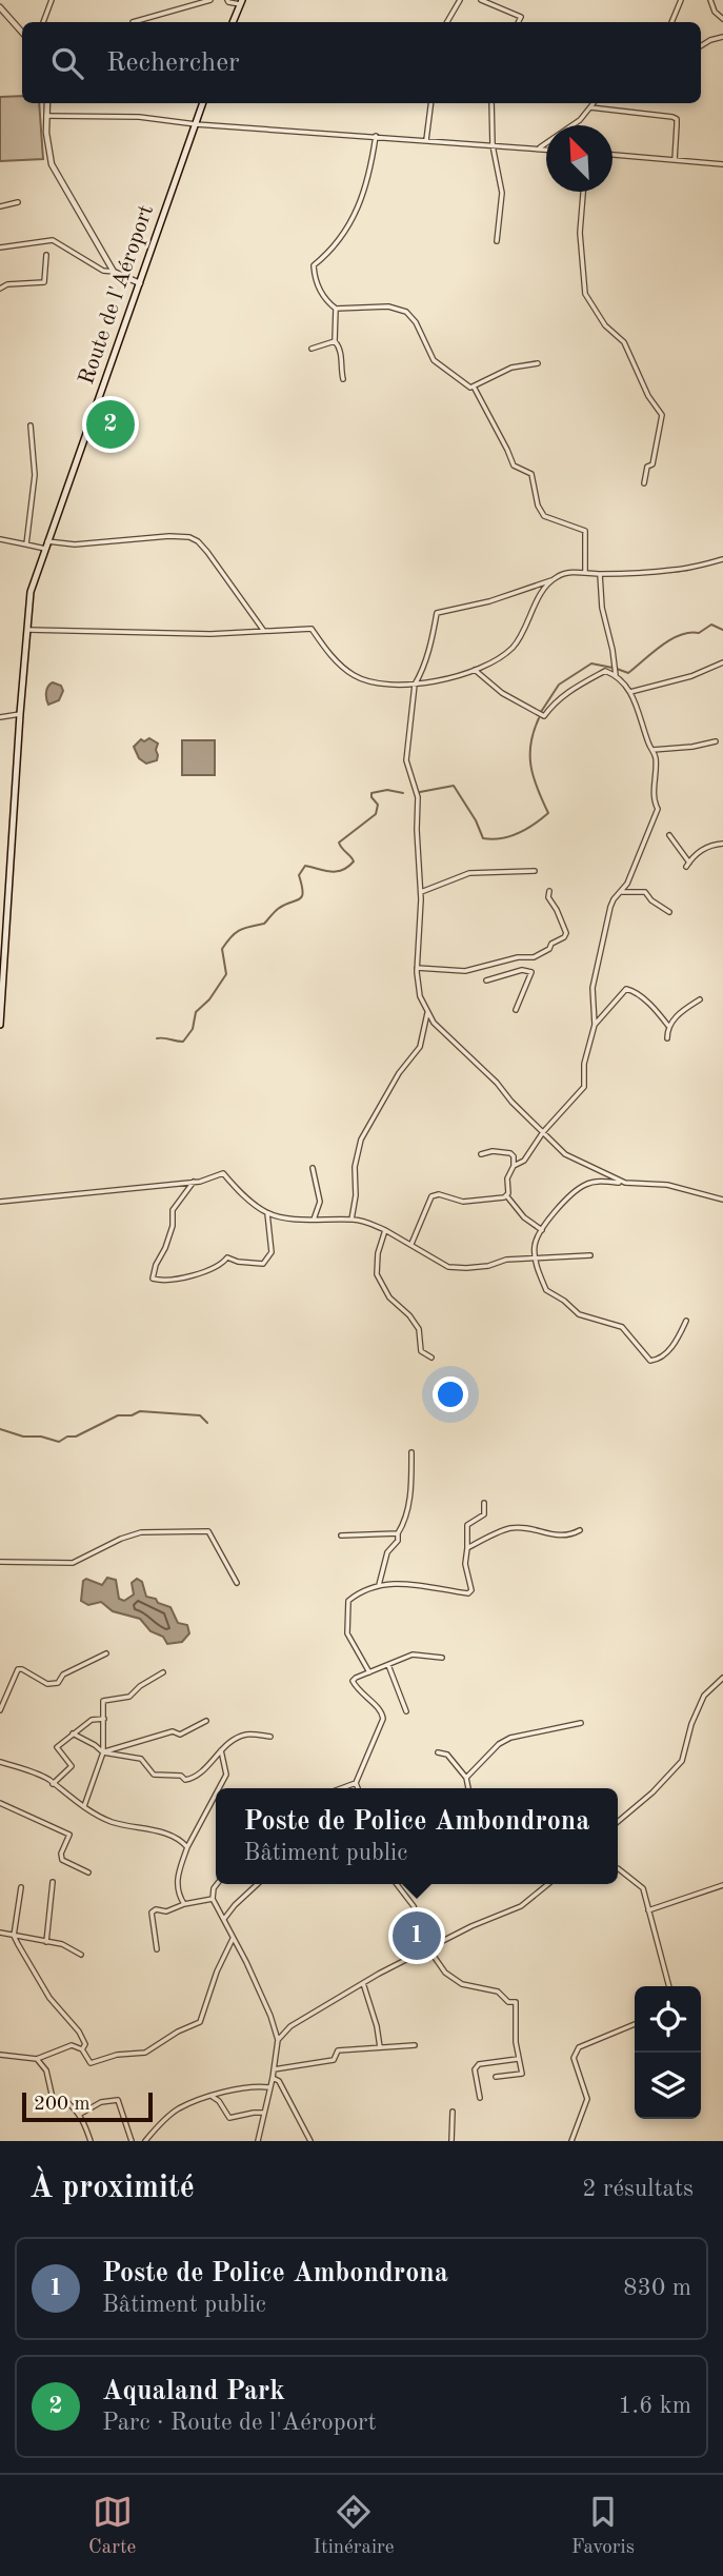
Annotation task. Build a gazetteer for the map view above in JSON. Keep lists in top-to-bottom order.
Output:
{
  "streets": {
    "main road": ["Route de l'Aéroport"]
  },
  "scale_bar": "200 m",
  "north": "top left",
  "page": {
    "search": "Rechercher",
    "pins": ["2", "1"],
    "popup": ["Poste de Police Ambondrona", "Bâtiment public"],
    "scale": "200 m",
    "heading": ["À proximité", "2 résultats"],
    "list": [
      {
        "mark": "1",
        "name": "Poste de Police Ambondrona",
        "note": "Bâtiment public",
        "value": "830 m"
      },
      {
        "mark": "2",
        "name": "Aqualand Park",
        "note": "Parc · Route de l'Aéroport",
        "value": "1.6 km"
      }
    ],
    "nav": ["Carte", "Itinéraire", "Favoris"]
  }
}
